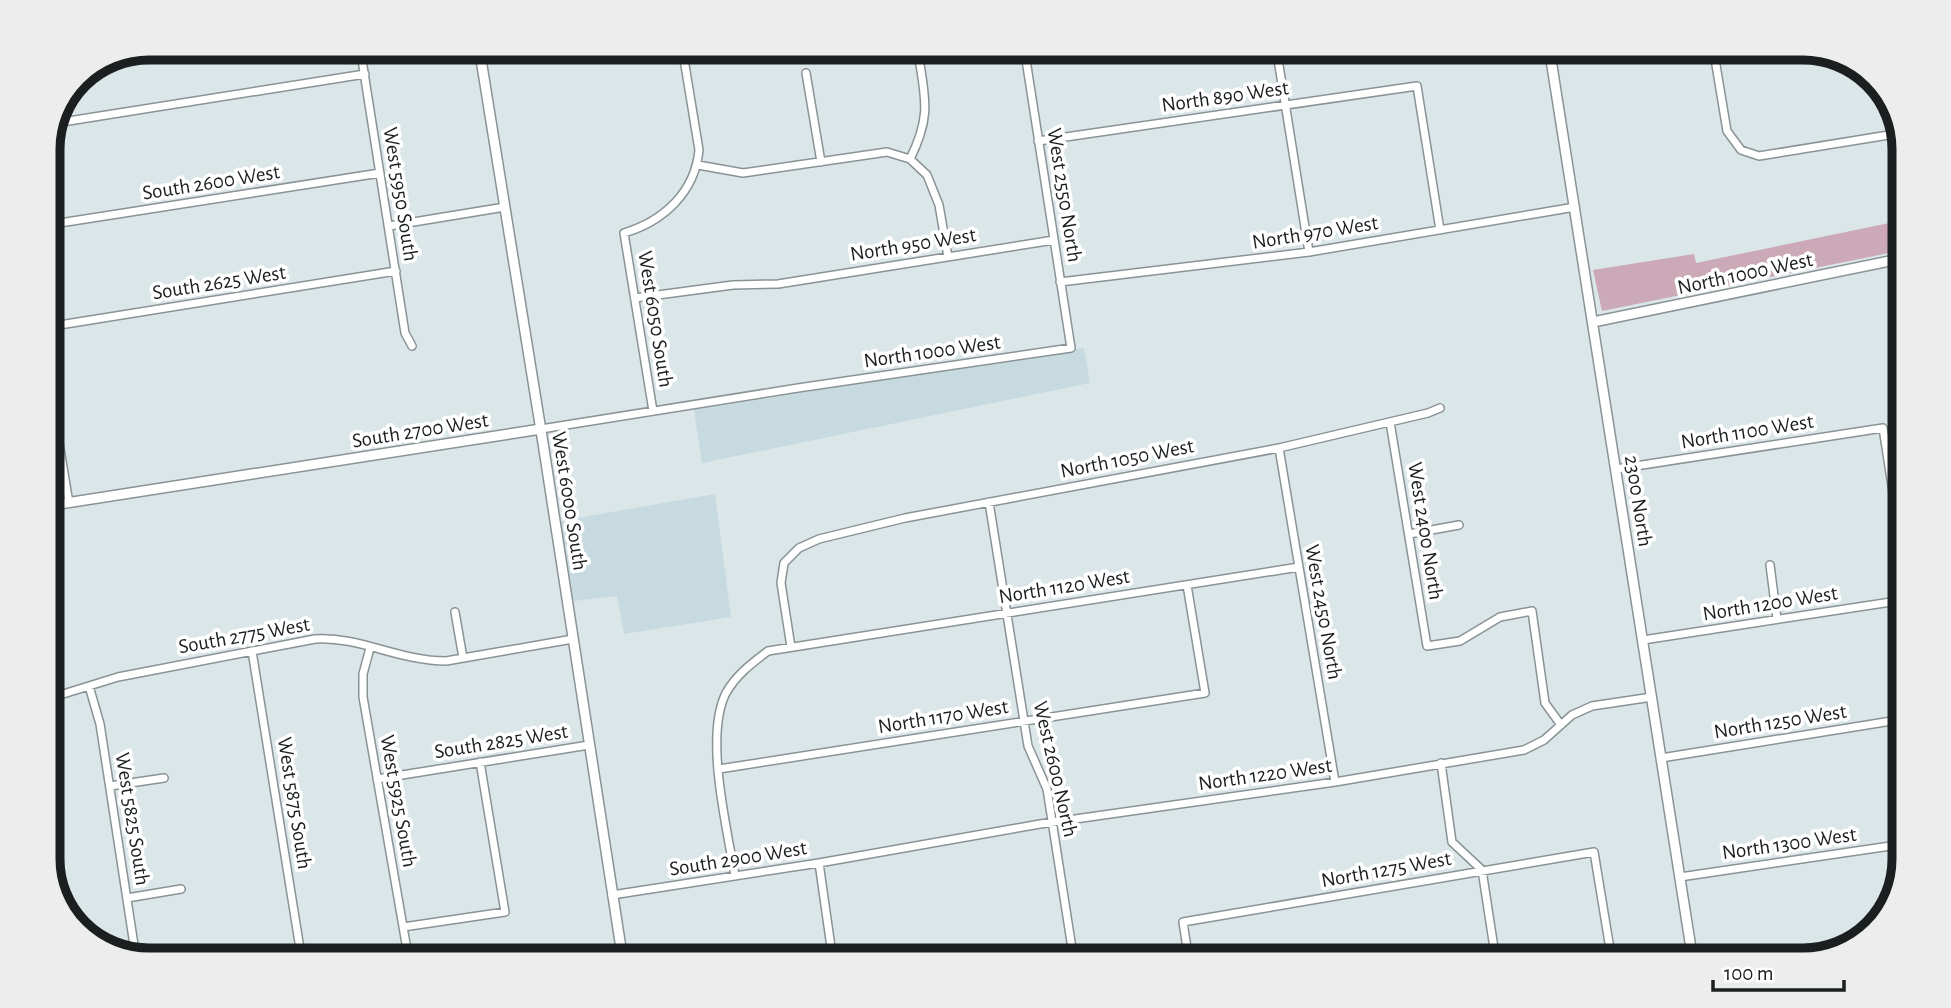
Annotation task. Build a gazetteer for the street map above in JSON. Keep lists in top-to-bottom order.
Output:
{
  "streets": {
    "street": [
      "North 890 West",
      "South 2600 West",
      "West 5950 South",
      "West 2550 North",
      "North 970 West",
      "North 950 West",
      "North 1000 West",
      "South 2625 West",
      "West 6050 South",
      "South 2700 West",
      "North 1100 West",
      "North 1050 West",
      "West 6000 South",
      "2300 North",
      "West 2400 North",
      "North 1120 West",
      "North 1200 West",
      "West 2450 North",
      "South 2775 West",
      "North 1170 West",
      "North 1250 West",
      "South 2825 West",
      "West 2600 North",
      "North 1220 West",
      "West 5925 South",
      "West 5875 South",
      "West 5825 South",
      "North 1300 West",
      "South 2900 West",
      "North 1275 West"
    ]
  },
  "crossings": [
    ["North 890 West", "West 2550 North"],
    ["North 890 West", "North 970 West"],
    ["South 2600 West", "West 5950 South"],
    ["West 5950 South", "South 2625 West"],
    ["West 2550 North", "North 970 West"],
    ["West 2550 North", "North 950 West"],
    ["West 2550 North", "North 1000 West"],
    ["North 970 West", "2300 North"],
    ["North 950 West", "West 6050 South"],
    ["North 1000 West", "South 2700 West"],
    ["North 1000 West", "2300 North"],
    ["West 6050 South", "South 2700 West"],
    ["South 2700 West", "West 6000 South"],
    ["North 1100 West", "2300 North"],
    ["North 1050 West", "West 2400 North"],
    ["North 1050 West", "North 1120 West"],
    ["North 1050 West", "West 2450 North"],
    ["North 1050 West", "West 2600 North"],
    ["West 6000 South", "South 2775 West"],
    ["West 6000 South", "South 2825 West"],
    ["West 6000 South", "South 2900 West"],
    ["2300 North", "North 1200 West"],
    ["2300 North", "North 1250 West"],
    ["2300 North", "North 1220 West"],
    ["2300 North", "North 1300 West"],
    ["West 2400 North", "North 1220 West"],
    ["North 1120 West", "West 2450 North"],
    ["North 1120 West", "North 1170 West"],
    ["North 1120 West", "West 2600 North"],
    ["West 2450 North", "North 1220 West"],
    ["South 2775 West", "West 5925 South"],
    ["South 2775 West", "West 5875 South"],
    ["South 2775 West", "West 5825 South"],
    ["North 1170 West", "West 2600 North"],
    ["South 2825 West", "West 5925 South"],
    ["West 2600 North", "North 1220 West"],
    ["North 1220 West", "South 2900 West"]
  ],
  "scale_bar": "100 m"
}
